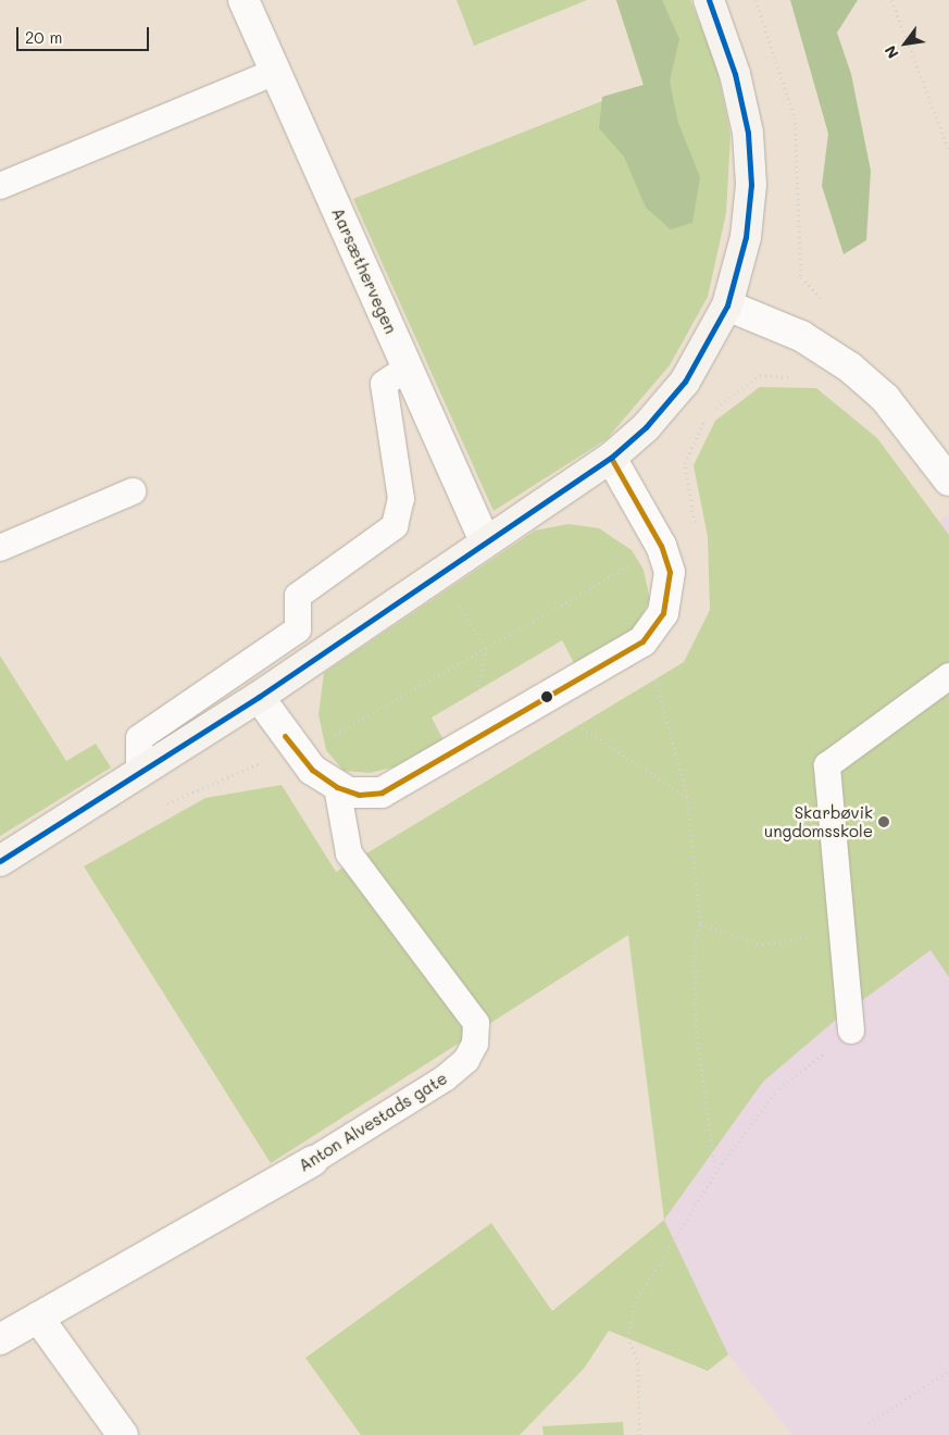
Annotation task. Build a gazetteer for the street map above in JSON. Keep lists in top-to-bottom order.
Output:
{
  "streets": {
    "street": ["Aarsæthervegen", "Anton Alvestads gate"]
  },
  "places": ["Skarbøvik ungdomsskole"],
  "scale_bar": "20 m",
  "north": "bottom left"
}
